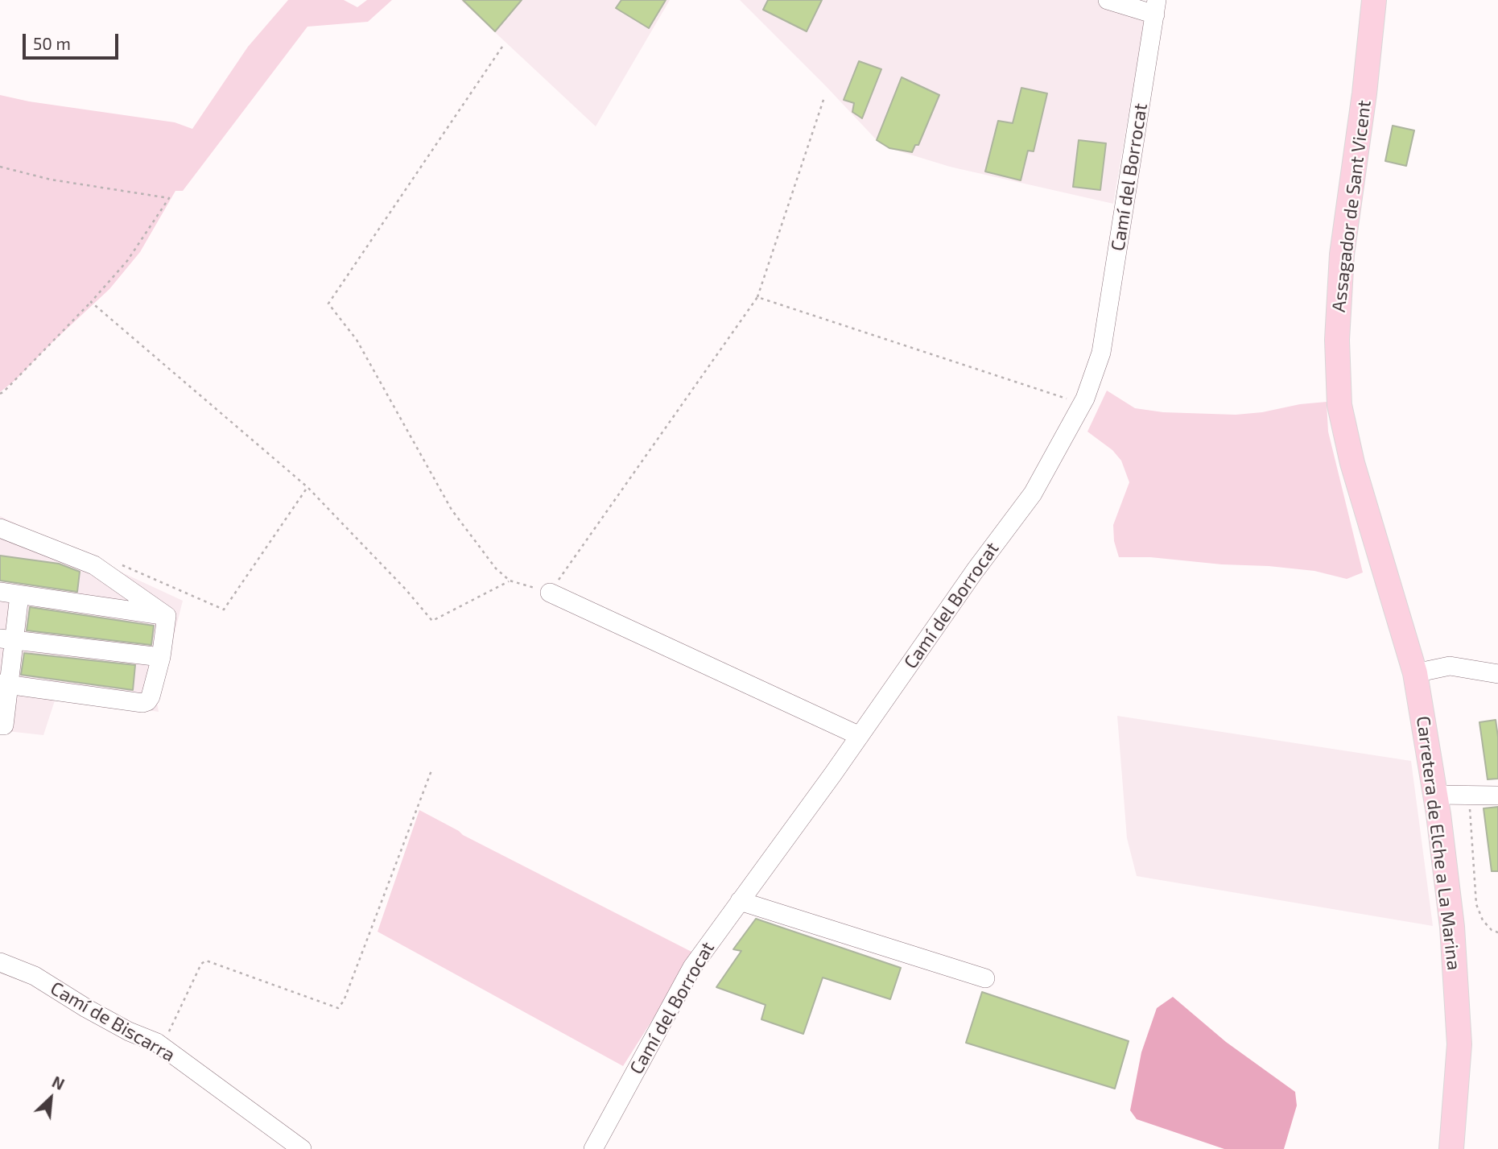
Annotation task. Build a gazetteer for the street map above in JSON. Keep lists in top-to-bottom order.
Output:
{
  "streets": {
    "main road": ["Assagador de Sant Vicent", "Carretera de Elche a La Marina"],
    "street": ["Camí del Borrocat", "Camí de Biscarra"]
  },
  "crossings": [
    ["Assagador de Sant Vicent", "Carretera de Elche a La Marina"]
  ],
  "scale_bar": "50 m",
  "north": "top right"
}
